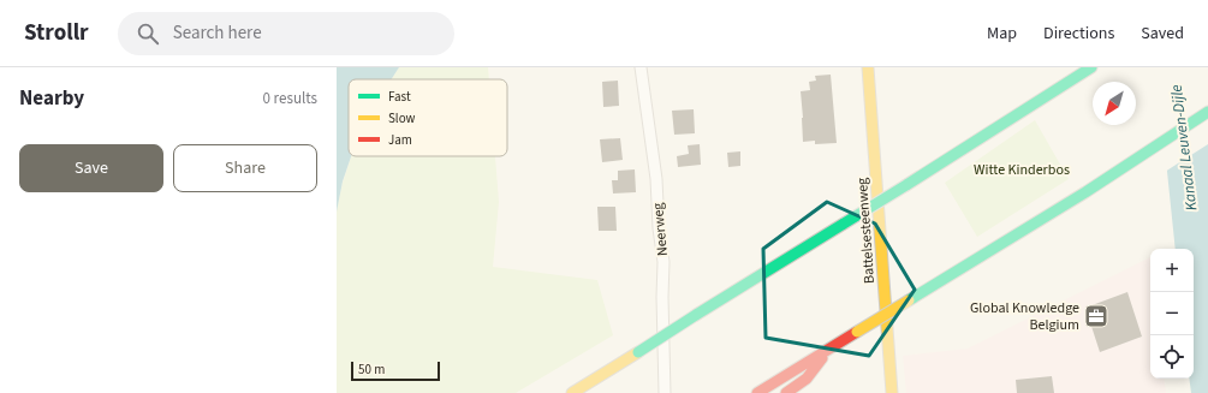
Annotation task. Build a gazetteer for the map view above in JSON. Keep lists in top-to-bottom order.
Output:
{
  "streets": {
    "main road": ["Battelsesteenweg"],
    "street": ["Neerweg"]
  },
  "water": ["Kanaal Leuven-Dijle"],
  "parks": ["Witte Kinderbos"],
  "places": {
    "office": ["Global Knowledge Belgium"]
  },
  "legend": ["Fast", "Slow", "Jam"],
  "scale_bar": "50 m",
  "north": "bottom left",
  "page": {
    "header": "Strollr",
    "search": "Search here",
    "nav": ["Map", "Directions", "Saved"],
    "heading": ["Nearby", "0 results"],
    "buttons": ["Save", "Share"],
    "map_buttons": ["+", "−"],
    "scale": "50 m"
  }
}
